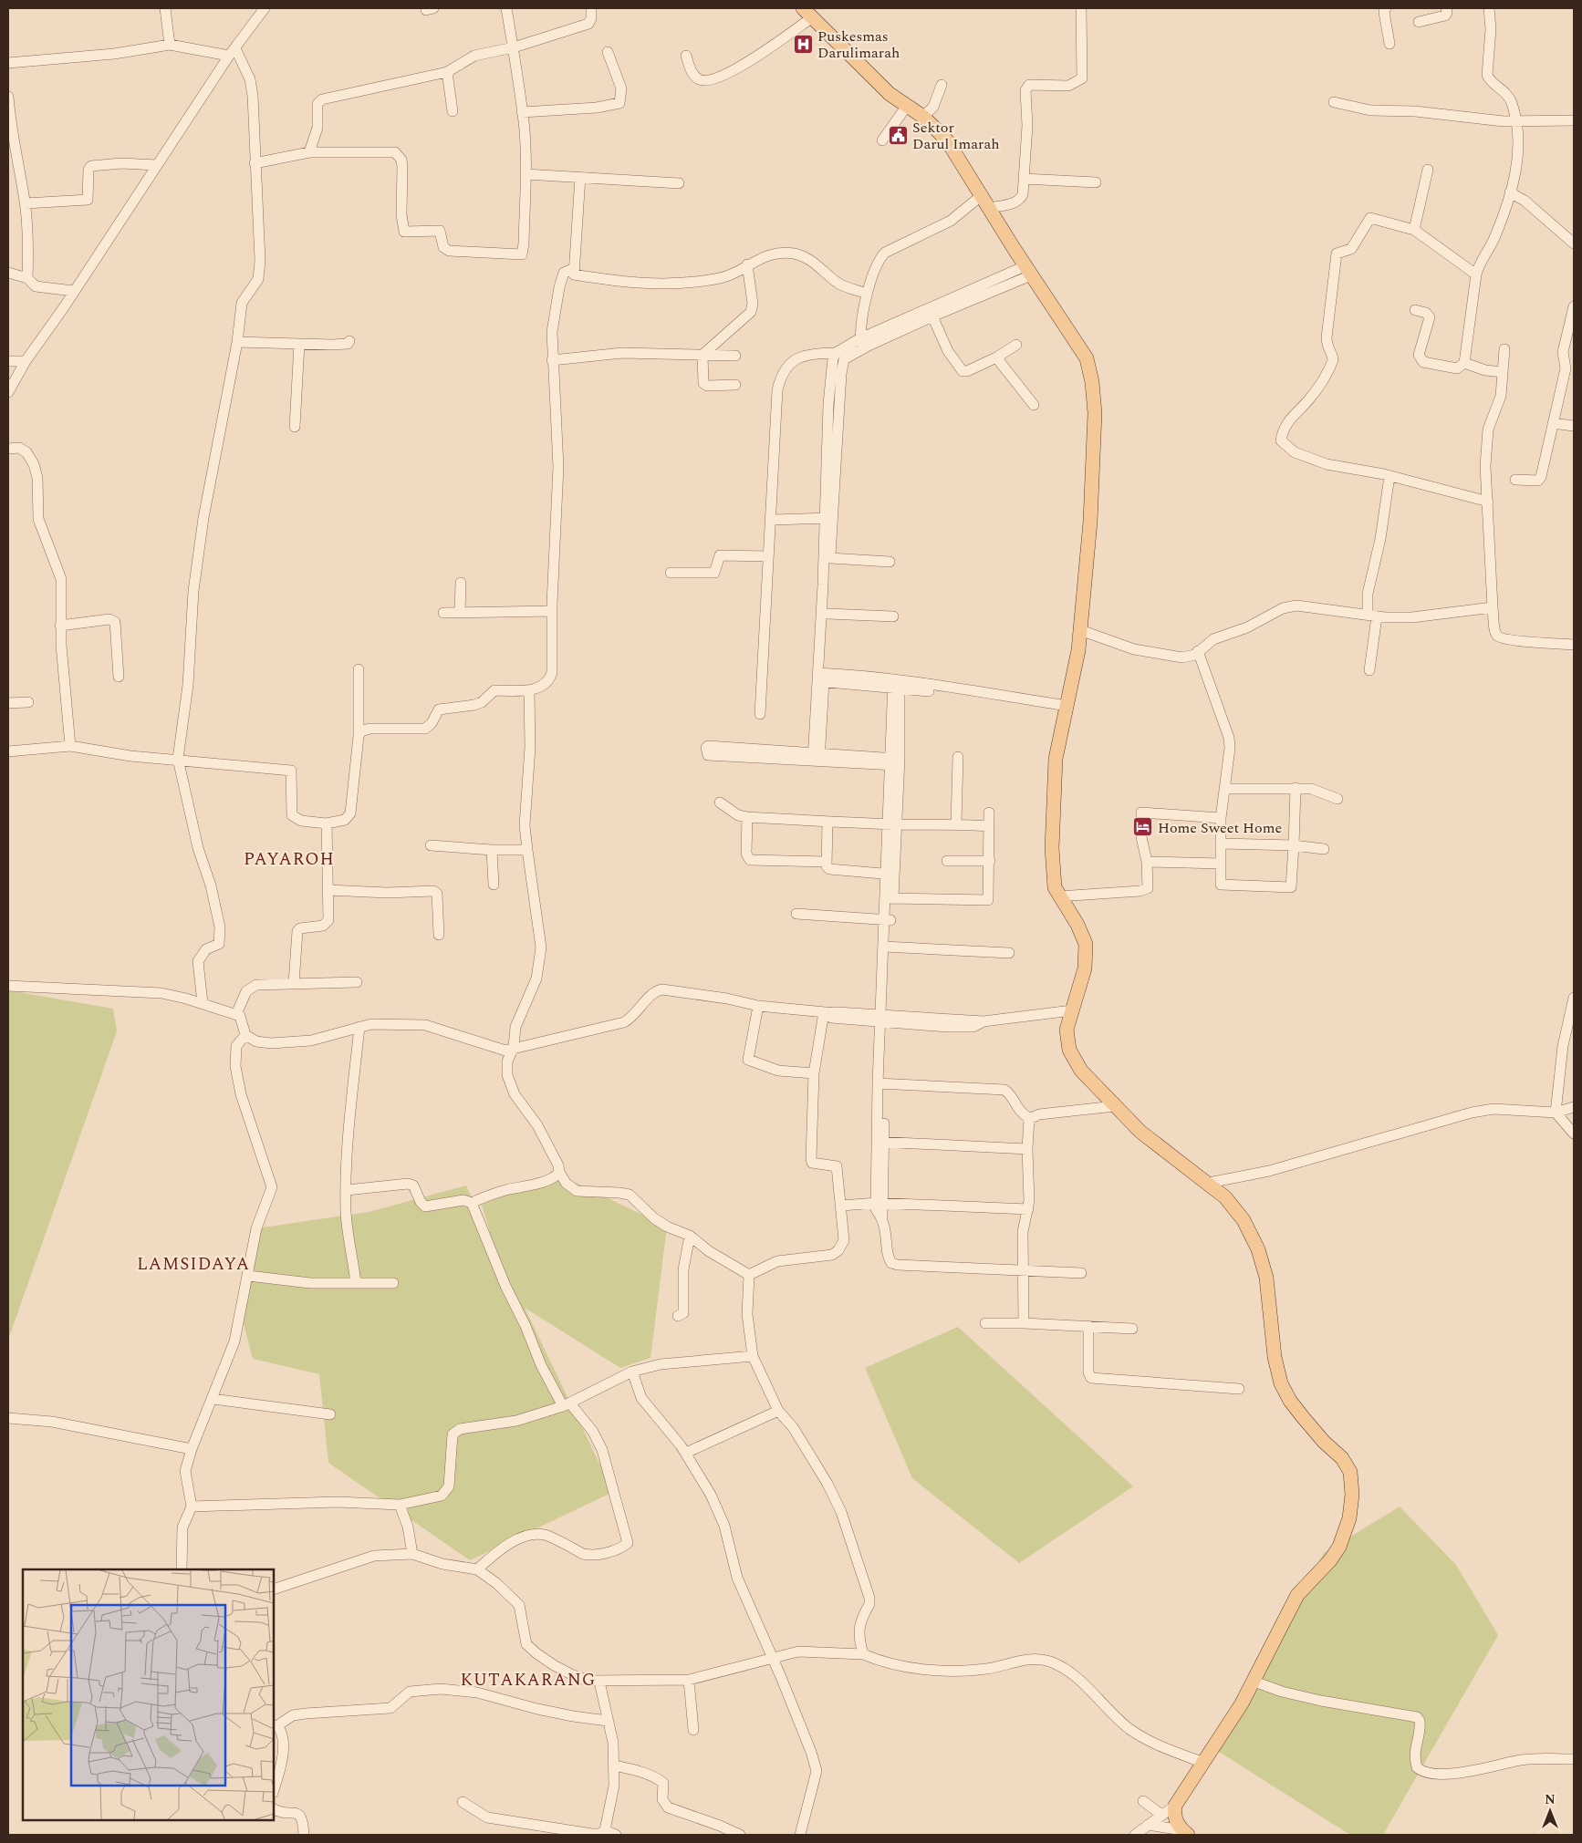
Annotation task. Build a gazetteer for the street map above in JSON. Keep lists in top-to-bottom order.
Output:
{
  "districts": ["PAYAROH", "LAMSIDAYA", "KUTAKARANG"],
  "places": {
    "hospital": ["Puskesmas Darulimarah"],
    "public building": ["Sektor Darul Imarah"],
    "hotel": ["Home Sweet Home"]
  },
  "north": "top"
}
